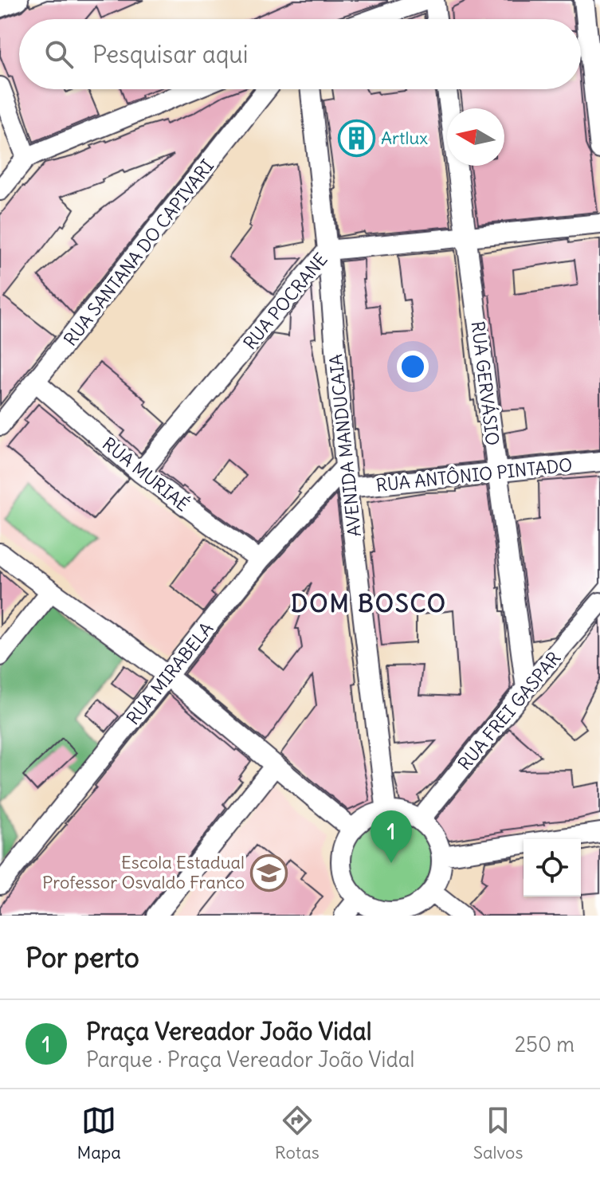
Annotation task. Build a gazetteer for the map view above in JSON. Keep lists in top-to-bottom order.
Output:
{
  "streets": {
    "street": [
      "RUA SANTANA DO CAPIVARI",
      "RUA POCRANE",
      "RUA GERVÁSIO",
      "AVENIDA MANDUCAIA",
      "RUA MURIAÉ",
      "RUA ANTÔNIO PINTADO",
      "RUA MIRABELA",
      "RUA FREI GASPAR"
    ]
  },
  "crossings": [
    ["RUA SANTANA DO CAPIVARI", "RUA MURIAÉ"],
    ["RUA POCRANE", "RUA GERVÁSIO"],
    ["RUA POCRANE", "AVENIDA MANDUCAIA"],
    ["RUA POCRANE", "RUA MURIAÉ"],
    ["RUA GERVÁSIO", "RUA ANTÔNIO PINTADO"],
    ["RUA GERVÁSIO", "RUA FREI GASPAR"],
    ["AVENIDA MANDUCAIA", "RUA ANTÔNIO PINTADO"],
    ["AVENIDA MANDUCAIA", "RUA MIRABELA"],
    ["AVENIDA MANDUCAIA", "RUA FREI GASPAR"],
    ["RUA MURIAÉ", "RUA MIRABELA"]
  ],
  "districts": ["DOM BOSCO"],
  "places": {
    "building": ["Artlux"],
    "school or university": ["Escola Estadual Professor Osvaldo Franco"]
  },
  "north": "left",
  "page": {
    "search": "Pesquisar aqui",
    "pins": "1",
    "heading": "Por perto",
    "list": [
      {
        "mark": "1",
        "name": "Praça Vereador João Vidal",
        "note": "Parque · Praça Vereador João Vidal",
        "value": "250 m"
      }
    ],
    "nav": ["Mapa", "Rotas", "Salvos"]
  }
}
